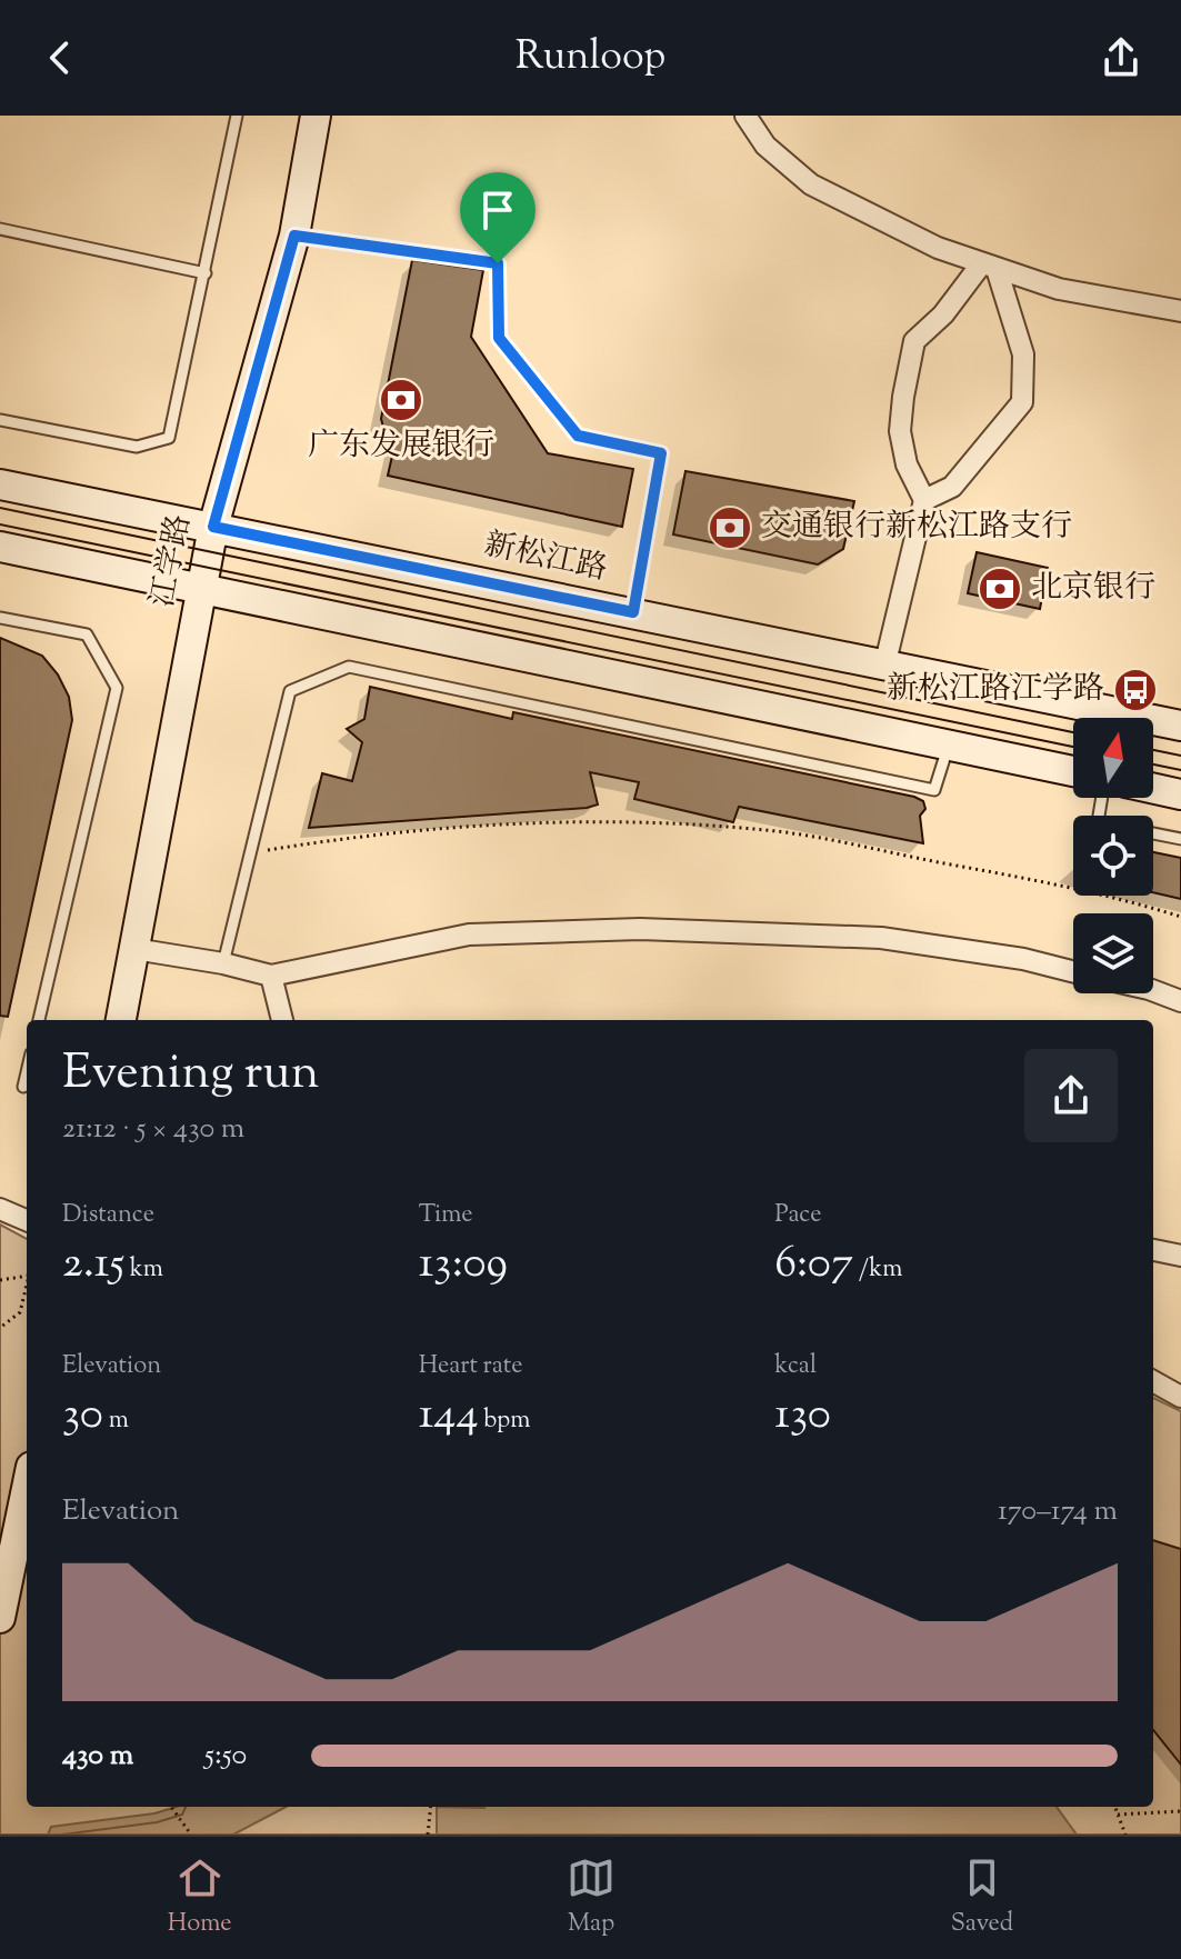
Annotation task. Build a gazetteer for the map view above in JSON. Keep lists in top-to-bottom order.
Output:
{
  "streets": {
    "main road": ["新松江路", "江学路"]
  },
  "crossings": [
    ["新松江路", "江学路"]
  ],
  "places": {
    "bank": ["广东发展银行", "交通银行新松江路支行", "北京银行"],
    "bus stop": ["新松江路江学路"]
  },
  "north": "top",
  "page": {
    "header": "Runloop",
    "heading": ["Evening run", "21:12 · 5 × 430 m"],
    "stats": [
      ["Distance", "2.15 km"],
      ["Time", "13:09"],
      ["Pace", "6:07 /km"],
      ["Elevation", "30 m"],
      ["Heart rate", "144 bpm"],
      ["kcal", "130"]
    ],
    "chart": ["Elevation", "170–174 m"],
    "list": [
      {
        "name": "430 m",
        "note": "5:50"
      }
    ],
    "tabs": ["Home", "Map", "Saved"]
  }
}
